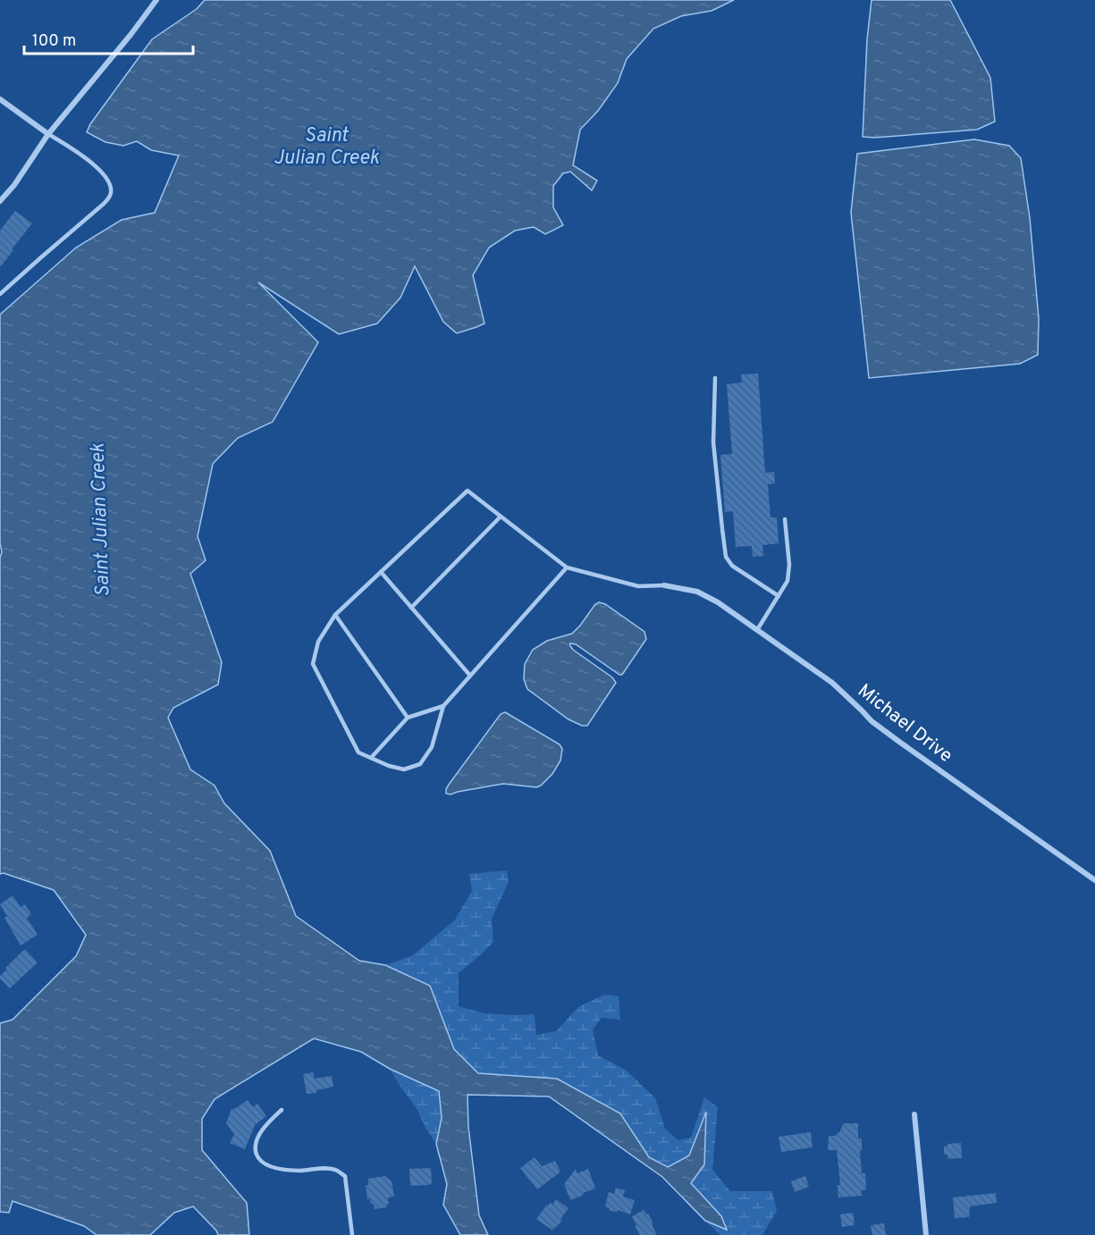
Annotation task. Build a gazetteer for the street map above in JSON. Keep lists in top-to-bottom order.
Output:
{
  "streets": {
    "street": ["Michael Drive"]
  },
  "water": ["Saint Julian Creek"],
  "scale_bar": "100 m"
}
